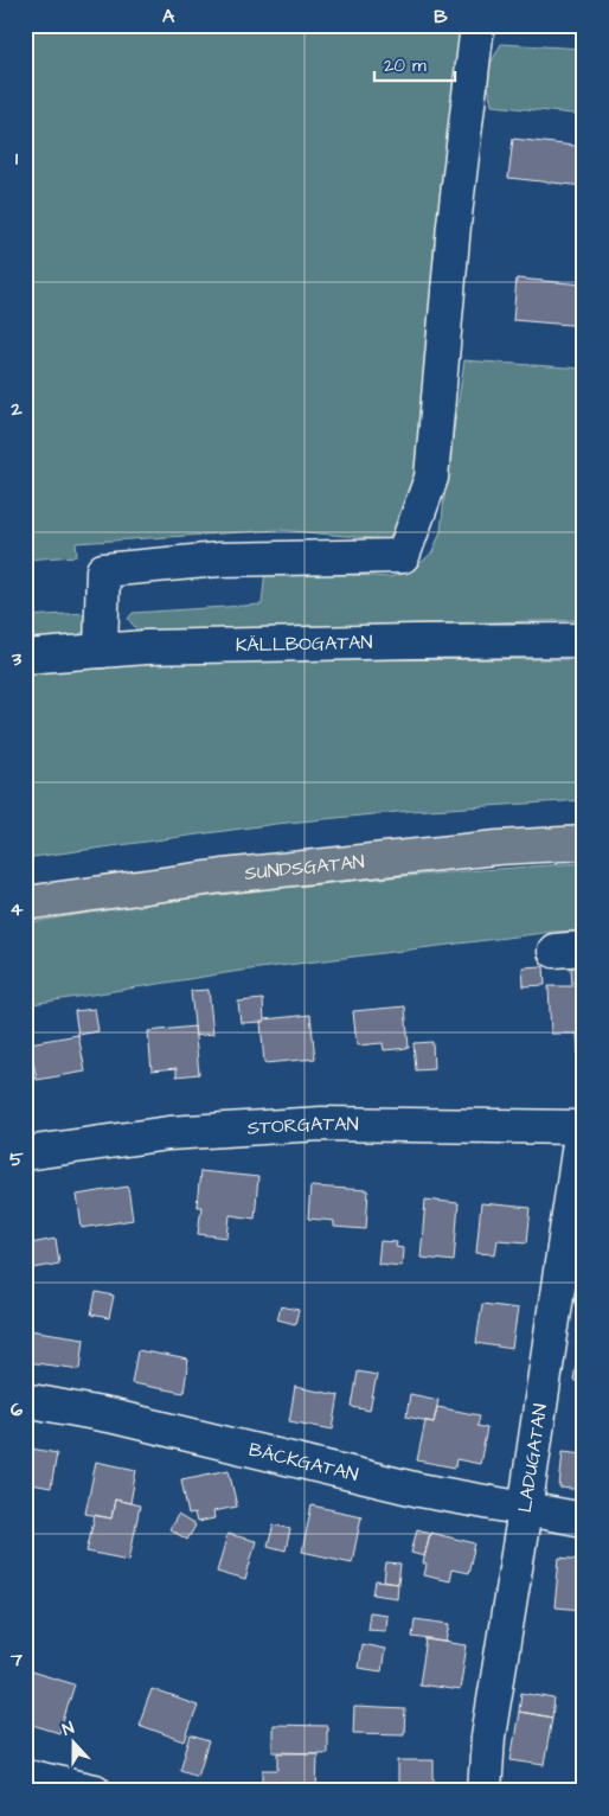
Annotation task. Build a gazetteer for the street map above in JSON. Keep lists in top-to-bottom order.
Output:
{
  "streets": {
    "main road": ["SUNDSGATAN"],
    "street": [
      "KÄLLBOGATAN",
      "STORGATAN",
      "LADUGATAN",
      "BÄCKGATAN"
    ]
  },
  "crossings": [
    ["STORGATAN", "LADUGATAN"],
    ["LADUGATAN", "BÄCKGATAN"]
  ],
  "scale_bar": "20 m",
  "north": "top",
  "grid": {
    "columns": ["A", "B"],
    "rows": [
      "1",
      "2",
      "3",
      "4",
      "5",
      "6",
      "7"
    ]
  }
}
